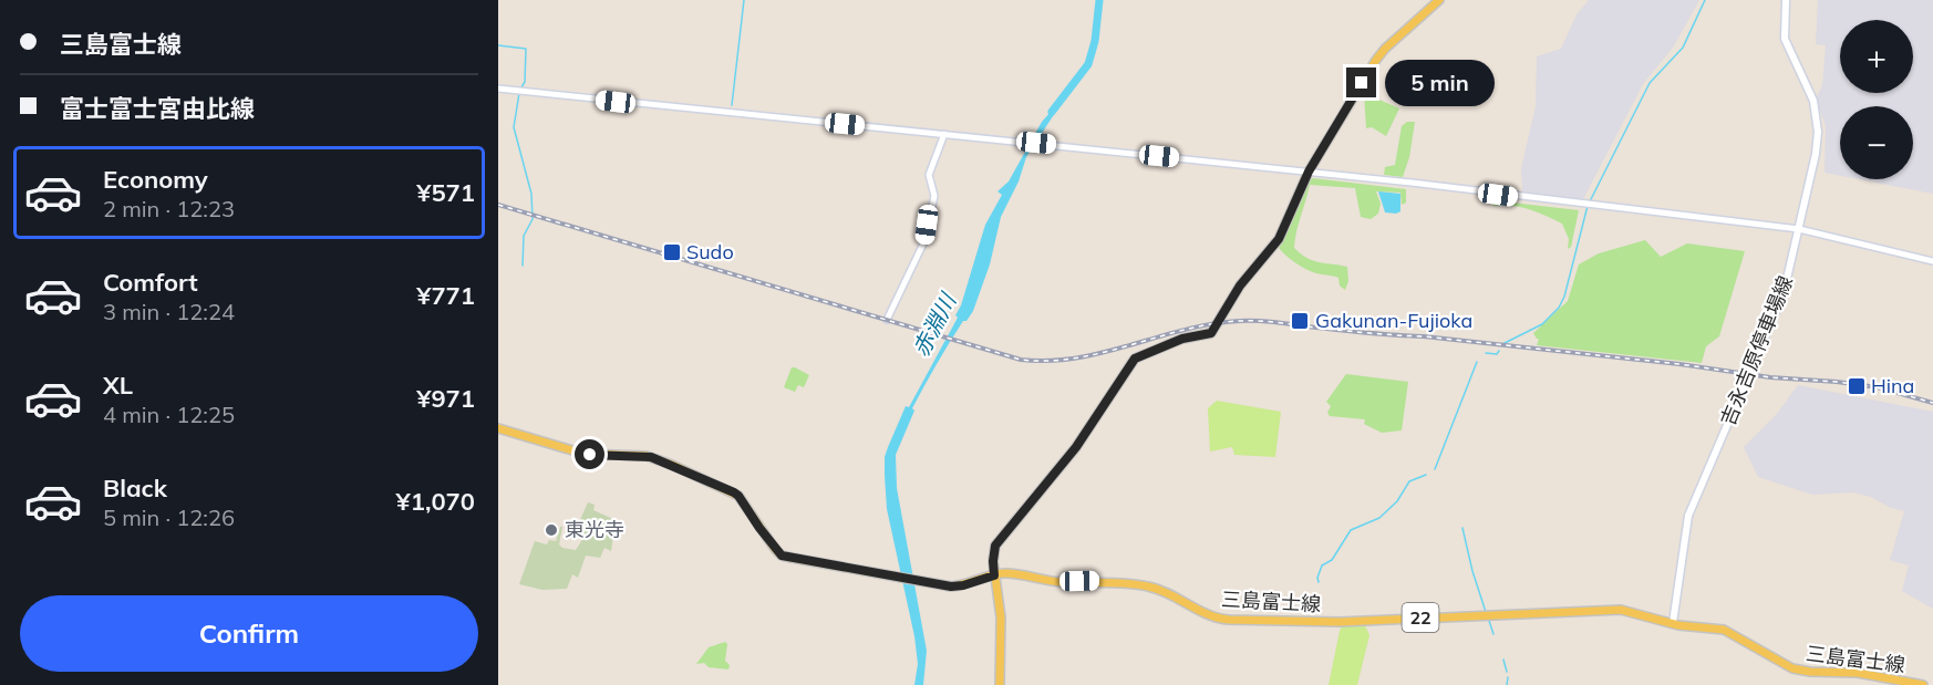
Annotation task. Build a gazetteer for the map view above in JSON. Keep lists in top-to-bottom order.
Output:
{
  "streets": {
    "main road": ["吉永吉原停車場線", "三島富士線", "22"]
  },
  "crossings": [
    ["吉永吉原停車場線", "三島富士線"]
  ],
  "water": ["赤淵川"],
  "places": {
    "transit": ["Sudo", "Gakunan-Fujioka", "Hina"],
    "other": ["東光寺"]
  },
  "page": {
    "banner": ["三島富士線", "富士富士宮由比線"],
    "map_buttons": ["+", "−"],
    "bubble": "5 min",
    "list": [
      {
        "name": "Economy",
        "note": "2 min · 12:23",
        "value": "¥571"
      },
      {
        "name": "Comfort",
        "note": "3 min · 12:24",
        "value": "¥771"
      },
      {
        "name": "XL",
        "note": "4 min · 12:25",
        "value": "¥971"
      },
      {
        "name": "Black",
        "note": "5 min · 12:26",
        "value": "¥1,070"
      }
    ],
    "buttons": "Confirm"
  }
}
